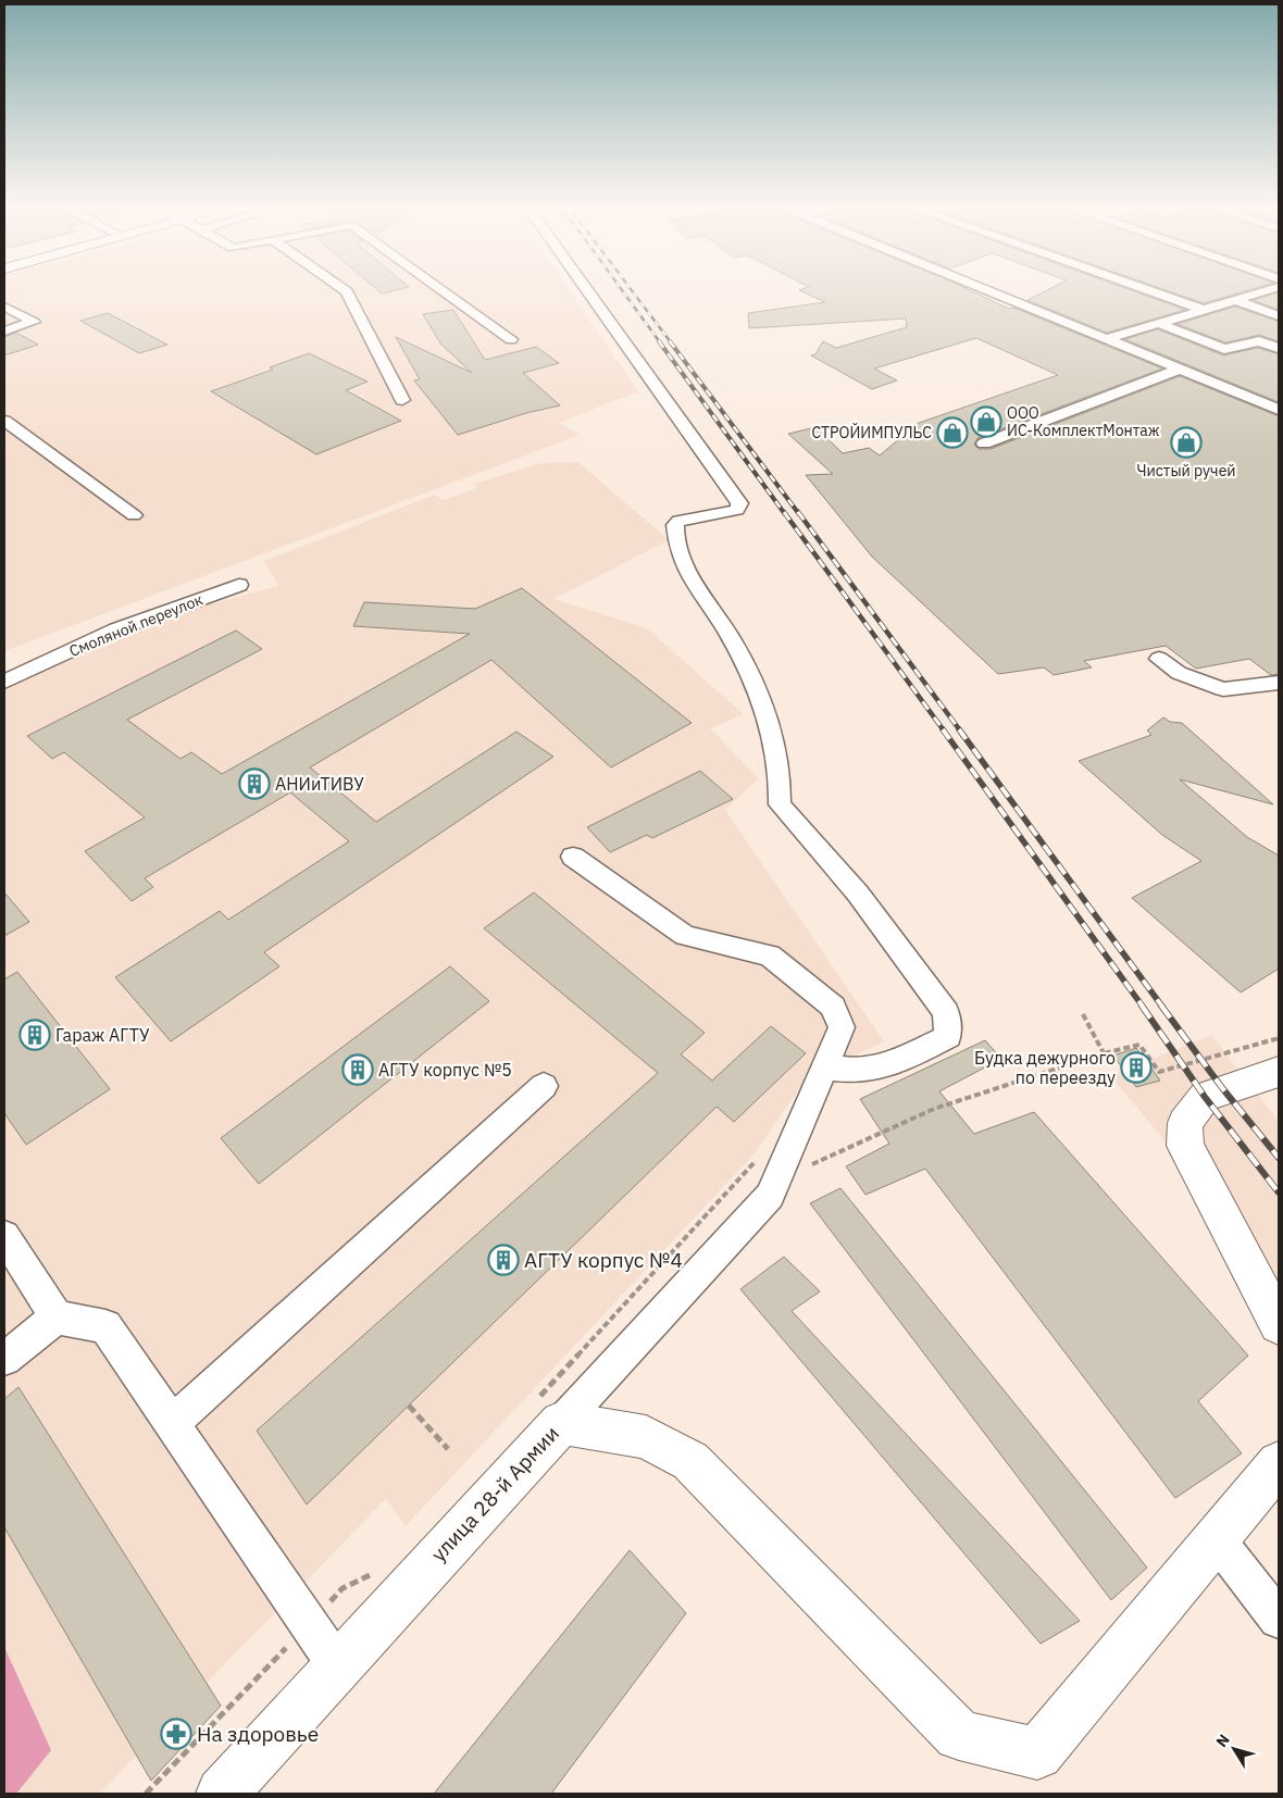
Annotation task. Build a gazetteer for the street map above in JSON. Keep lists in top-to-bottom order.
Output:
{
  "streets": {
    "main road": ["улица 28-й Армии"],
    "street": ["Смоляной переулок"]
  },
  "places": {
    "shop": ["ООО ИС-КомплектМонтаж", "СТРОЙИМПУЛЬС", "Чистый ручей"],
    "building": [
      "АНИиТИВУ",
      "Гараж АГТУ",
      "Будка дежурного по переезду",
      "АГТУ корпус №5",
      "АГТУ корпус №4"
    ],
    "pharmacy": ["На здоровье"]
  },
  "north": "top left"
}
